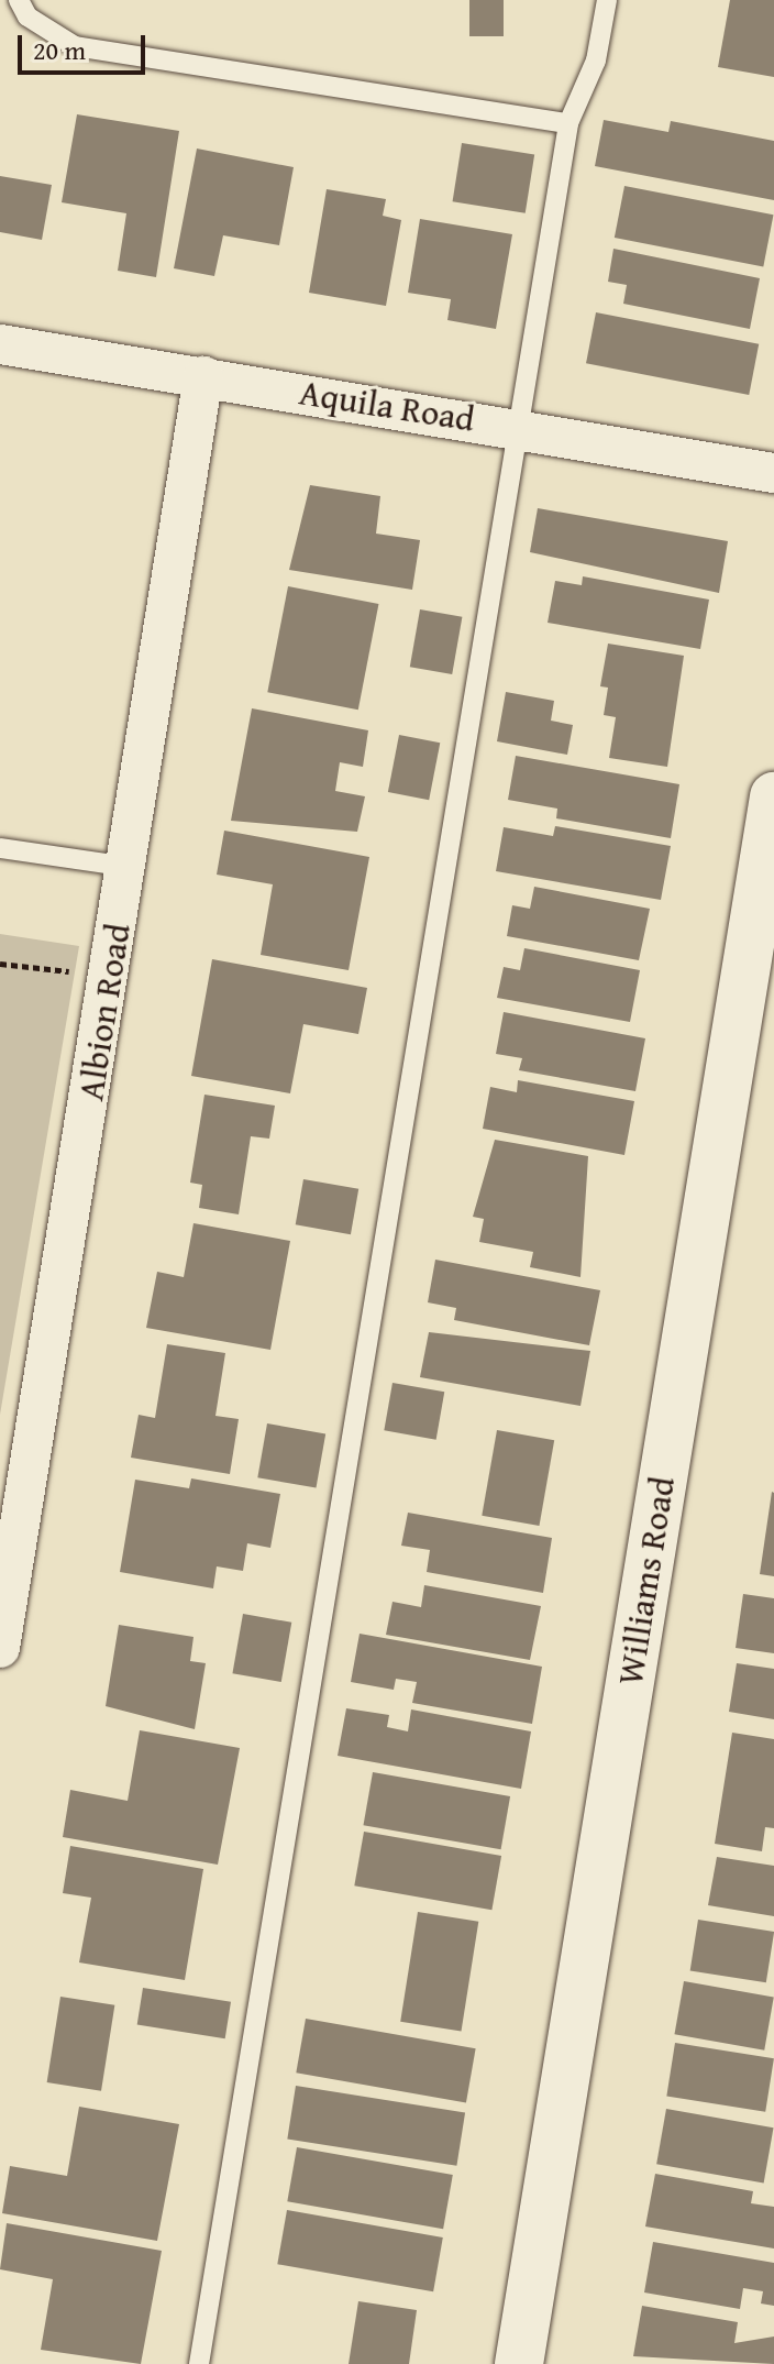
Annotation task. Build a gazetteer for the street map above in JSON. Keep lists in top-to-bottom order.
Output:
{
  "streets": {
    "street": ["Aquila Road", "Albion Road", "Williams Road"]
  },
  "crossings": [
    ["Aquila Road", "Albion Road"]
  ],
  "scale_bar": "20 m"
}
